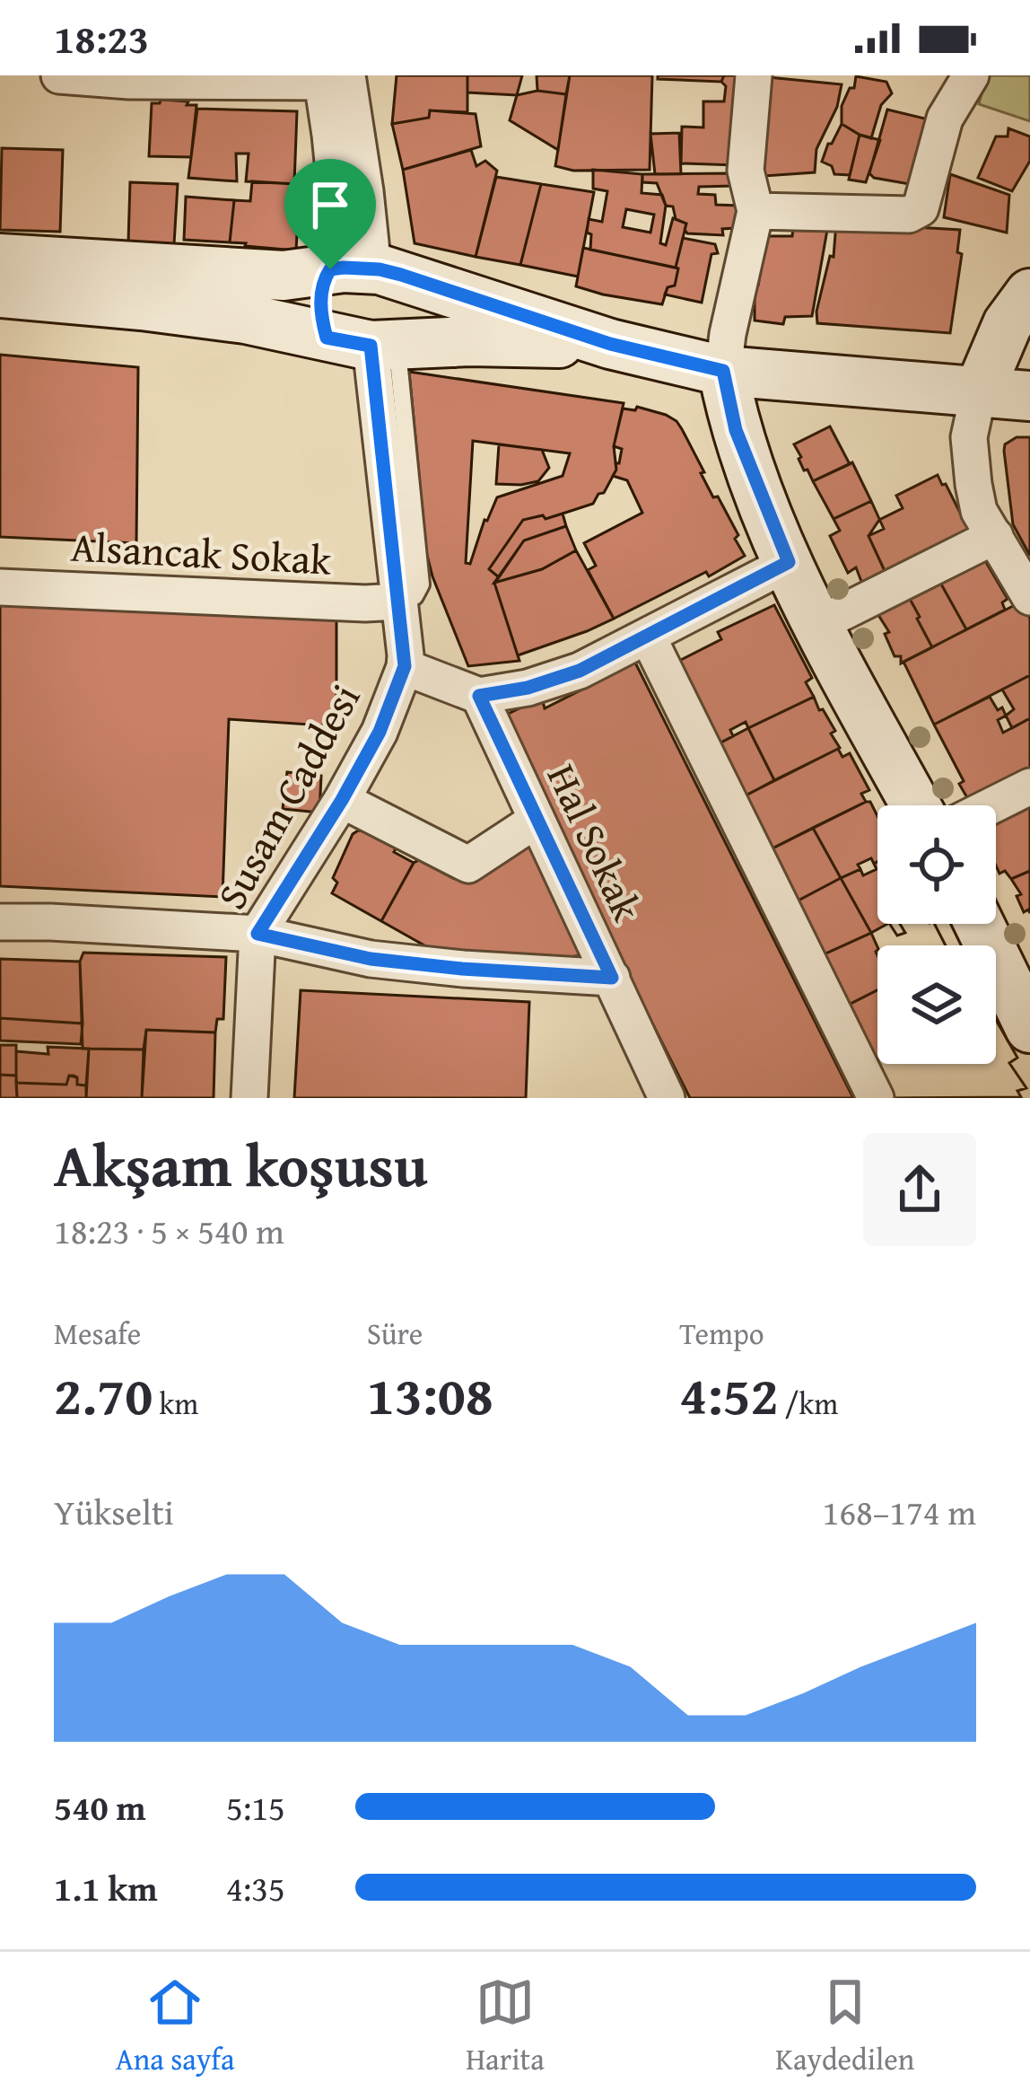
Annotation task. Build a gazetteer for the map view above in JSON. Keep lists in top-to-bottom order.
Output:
{
  "streets": {
    "street": ["Alsancak Sokak", "Susam Caddesi", "Hal Sokak"]
  },
  "crossings": [
    ["Alsancak Sokak", "Susam Caddesi"]
  ],
  "page": {
    "status": "18:23",
    "heading": ["Akşam koşusu", "18:23 · 5 × 540 m"],
    "stats": [
      ["Mesafe", "2.70 km"],
      ["Süre", "13:08"],
      ["Tempo", "4:52 /km"]
    ],
    "chart": ["Yükselti", "168–174 m"],
    "list": [
      {
        "name": "540 m",
        "note": "5:15"
      },
      {
        "name": "1.1 km",
        "note": "4:35"
      }
    ],
    "tabs": ["Ana sayfa", "Harita", "Kaydedilen"]
  }
}
